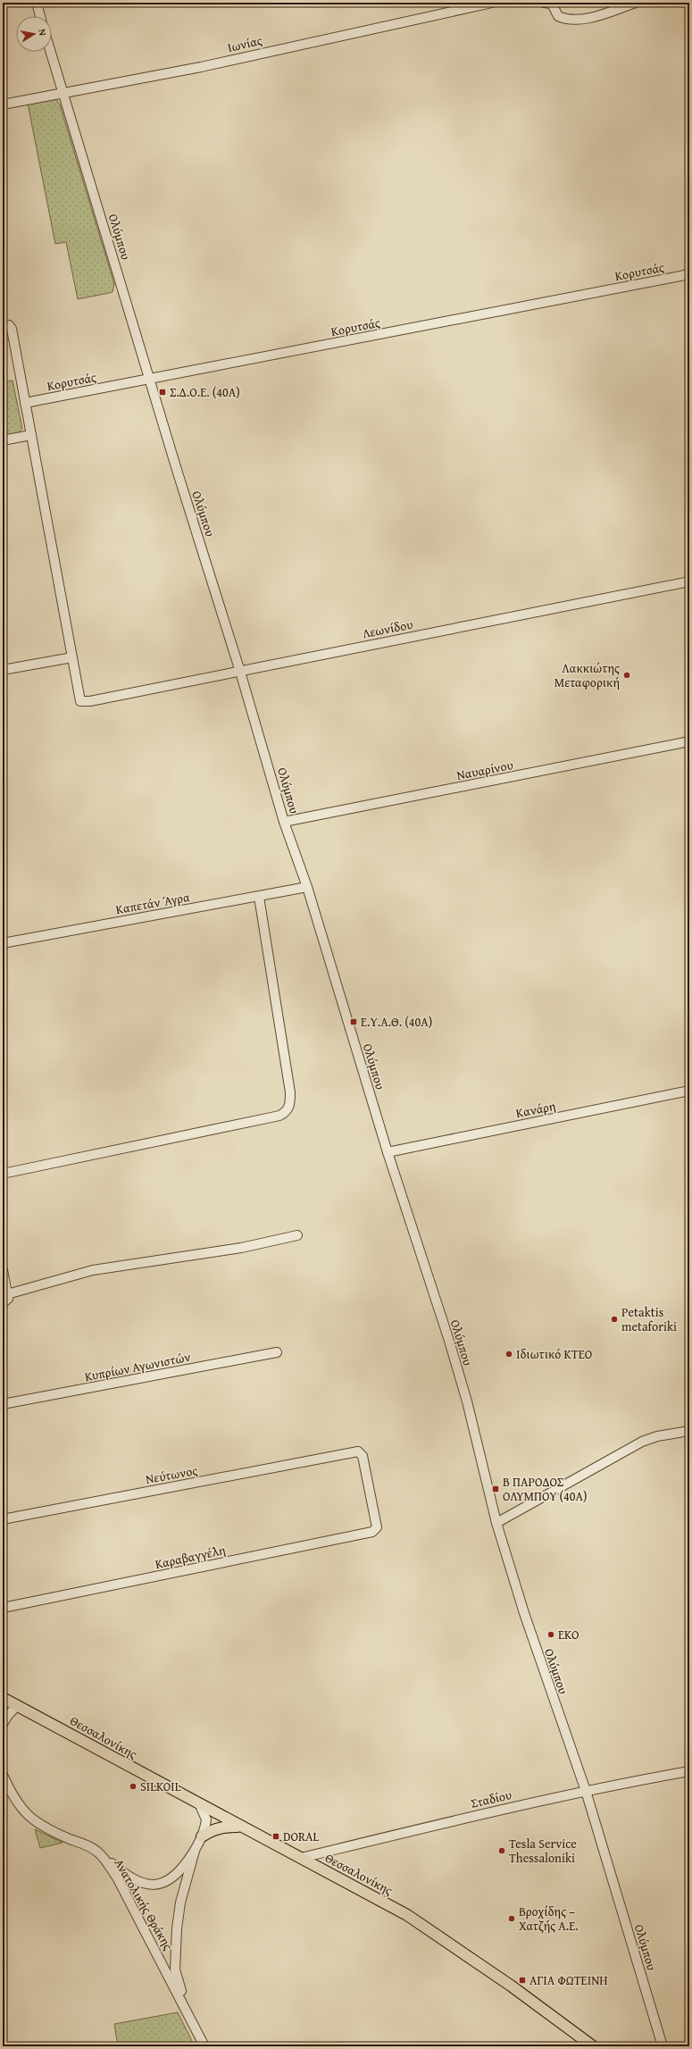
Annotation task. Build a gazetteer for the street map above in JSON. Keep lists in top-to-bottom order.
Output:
{
  "streets": {
    "main road": ["Θεσσαλονίκης"],
    "street": [
      "Ιωνίας",
      "Ολύμπου",
      "Κορυτσάς",
      "Λεωνίδου",
      "Ναυαρίνου",
      "Καπετάν Άγρα",
      "Κανάρη",
      "Κυπρίων Αγωνιστών",
      "Νεύτωνος",
      "Καραβαγγέλη",
      "Σταδίου",
      "Ανατολικής Θράκης"
    ]
  },
  "crossings": [
    ["Ιωνίας", "Ολύμπου"],
    ["Ολύμπου", "Κορυτσάς"],
    ["Ολύμπου", "Λεωνίδου"],
    ["Ολύμπου", "Ναυαρίνου"],
    ["Ολύμπου", "Καπετάν Άγρα"],
    ["Ολύμπου", "Κανάρη"],
    ["Ολύμπου", "Σταδίου"],
    ["Νεύτωνος", "Καραβαγγέλη"],
    ["Θεσσαλονίκης", "Σταδίου"]
  ],
  "places": {
    "transit": [
      "Σ.Δ.Ο.Ε. (40Α)",
      "Ε.Υ.Α.Θ. (40Α)",
      "Β ΠΑΡΟΔΟΣ ΟΛΥΜΠΟΥ (40Α)",
      "DORAL",
      "ΑΓΙΑ ΦΩΤΕΙΝΗ"
    ],
    "other": [
      "Λακκιώτης Μεταφορική",
      "Petaktis metaforiki",
      "Ιδιωτικό ΚΤΕΟ",
      "EKO",
      "SILKOIL",
      "Tesla Service Thessaloniki",
      "Βροχίδης – Χατζής Α.Ε."
    ]
  },
  "north": "right"
}
